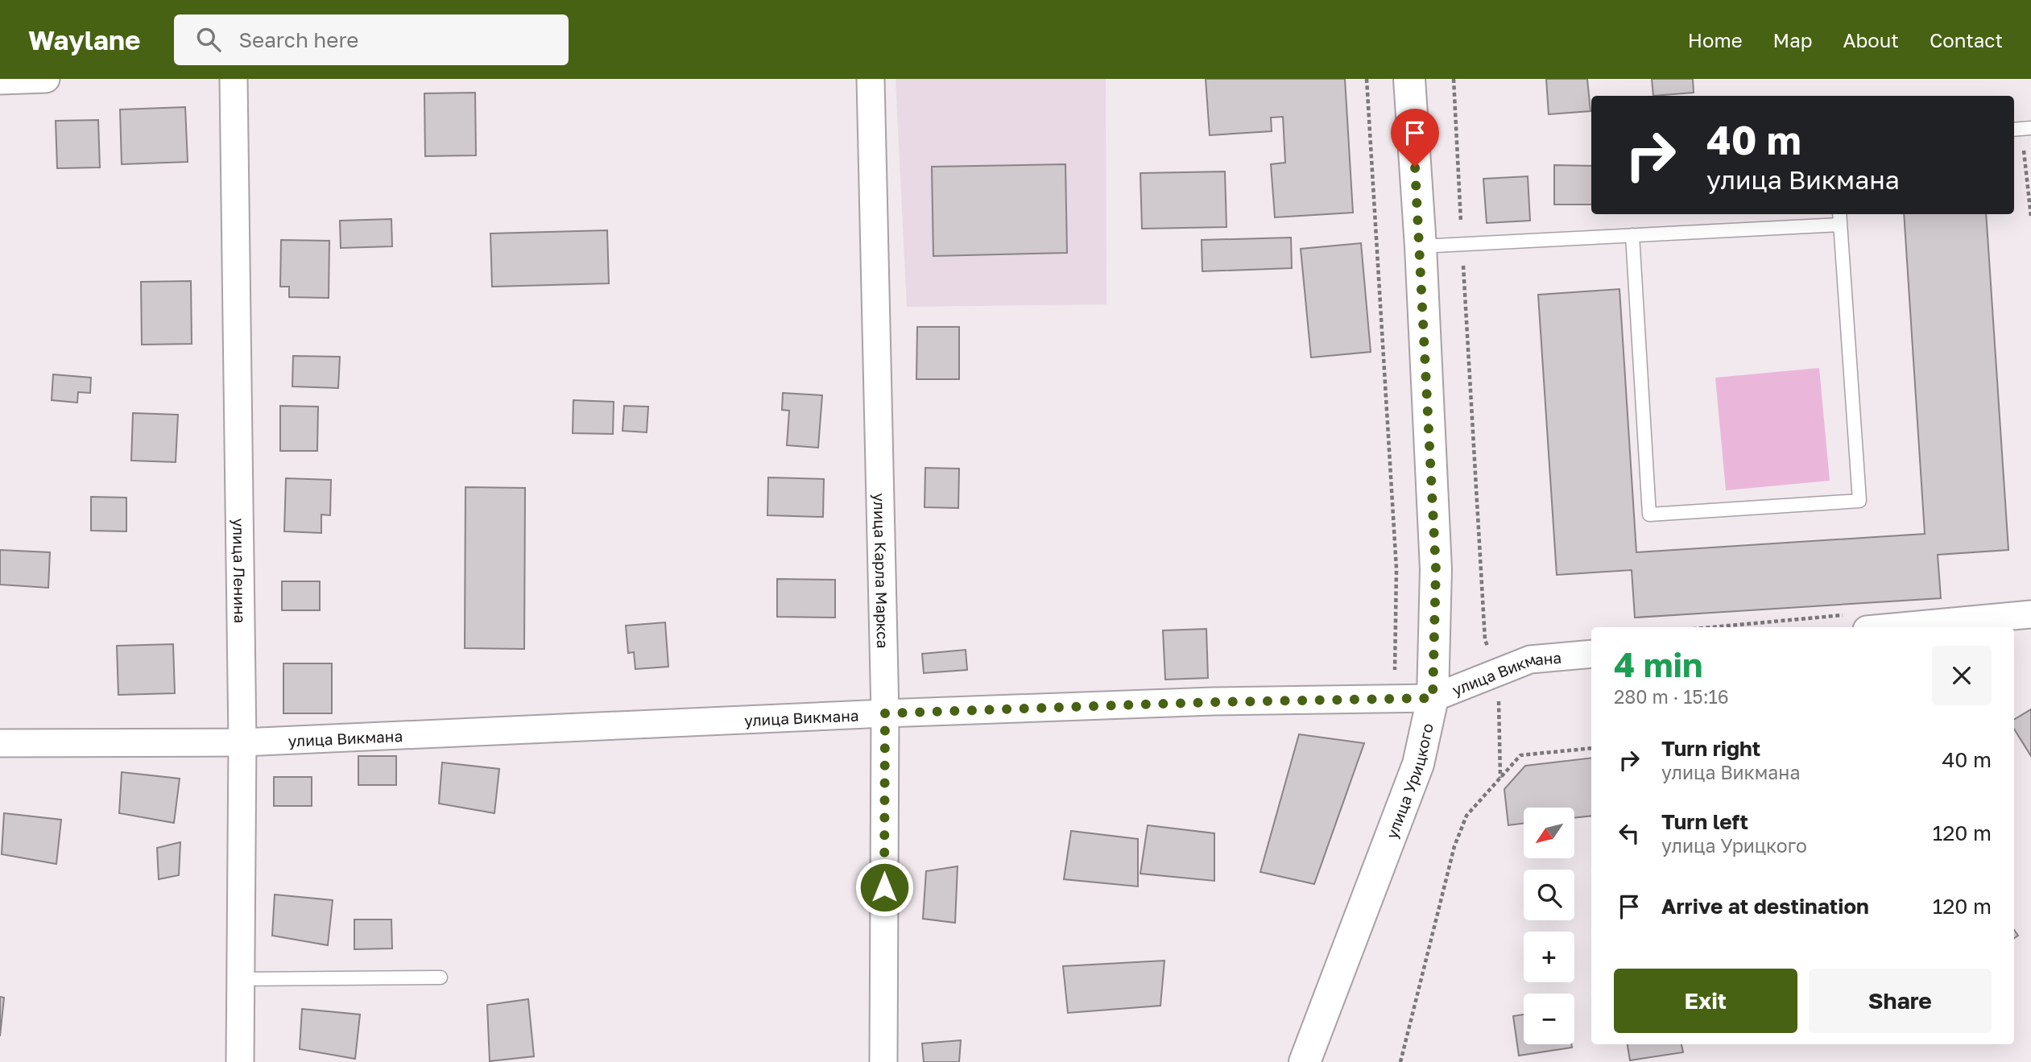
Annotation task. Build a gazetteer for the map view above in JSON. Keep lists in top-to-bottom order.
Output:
{
  "streets": {
    "main road": ["улица Урицкого"],
    "street": ["улица Ленина", "улица Карла Маркса", "улица Викмана"]
  },
  "crossings": [
    ["улица Ленина", "улица Викмана"],
    ["улица Карла Маркса", "улица Викмана"],
    ["улица Викмана", "улица Урицкого"]
  ],
  "north": "bottom left",
  "page": {
    "header": "Waylane",
    "search": "Search here",
    "nav": [
      "Home",
      "Map",
      "About",
      "Contact"
    ],
    "turn": ["40 m", "улица Викмана"],
    "heading": ["4 min", "280 m · 15:16"],
    "list": [
      {
        "name": "Turn right",
        "note": "улица Викмана",
        "value": "40 m"
      },
      {
        "name": "Turn left",
        "note": "улица Урицкого",
        "value": "120 m"
      },
      {
        "name": "Arrive at destination",
        "value": "120 m"
      }
    ],
    "map_buttons": ["+", "−"],
    "buttons": ["Exit", "Share"]
  }
}
